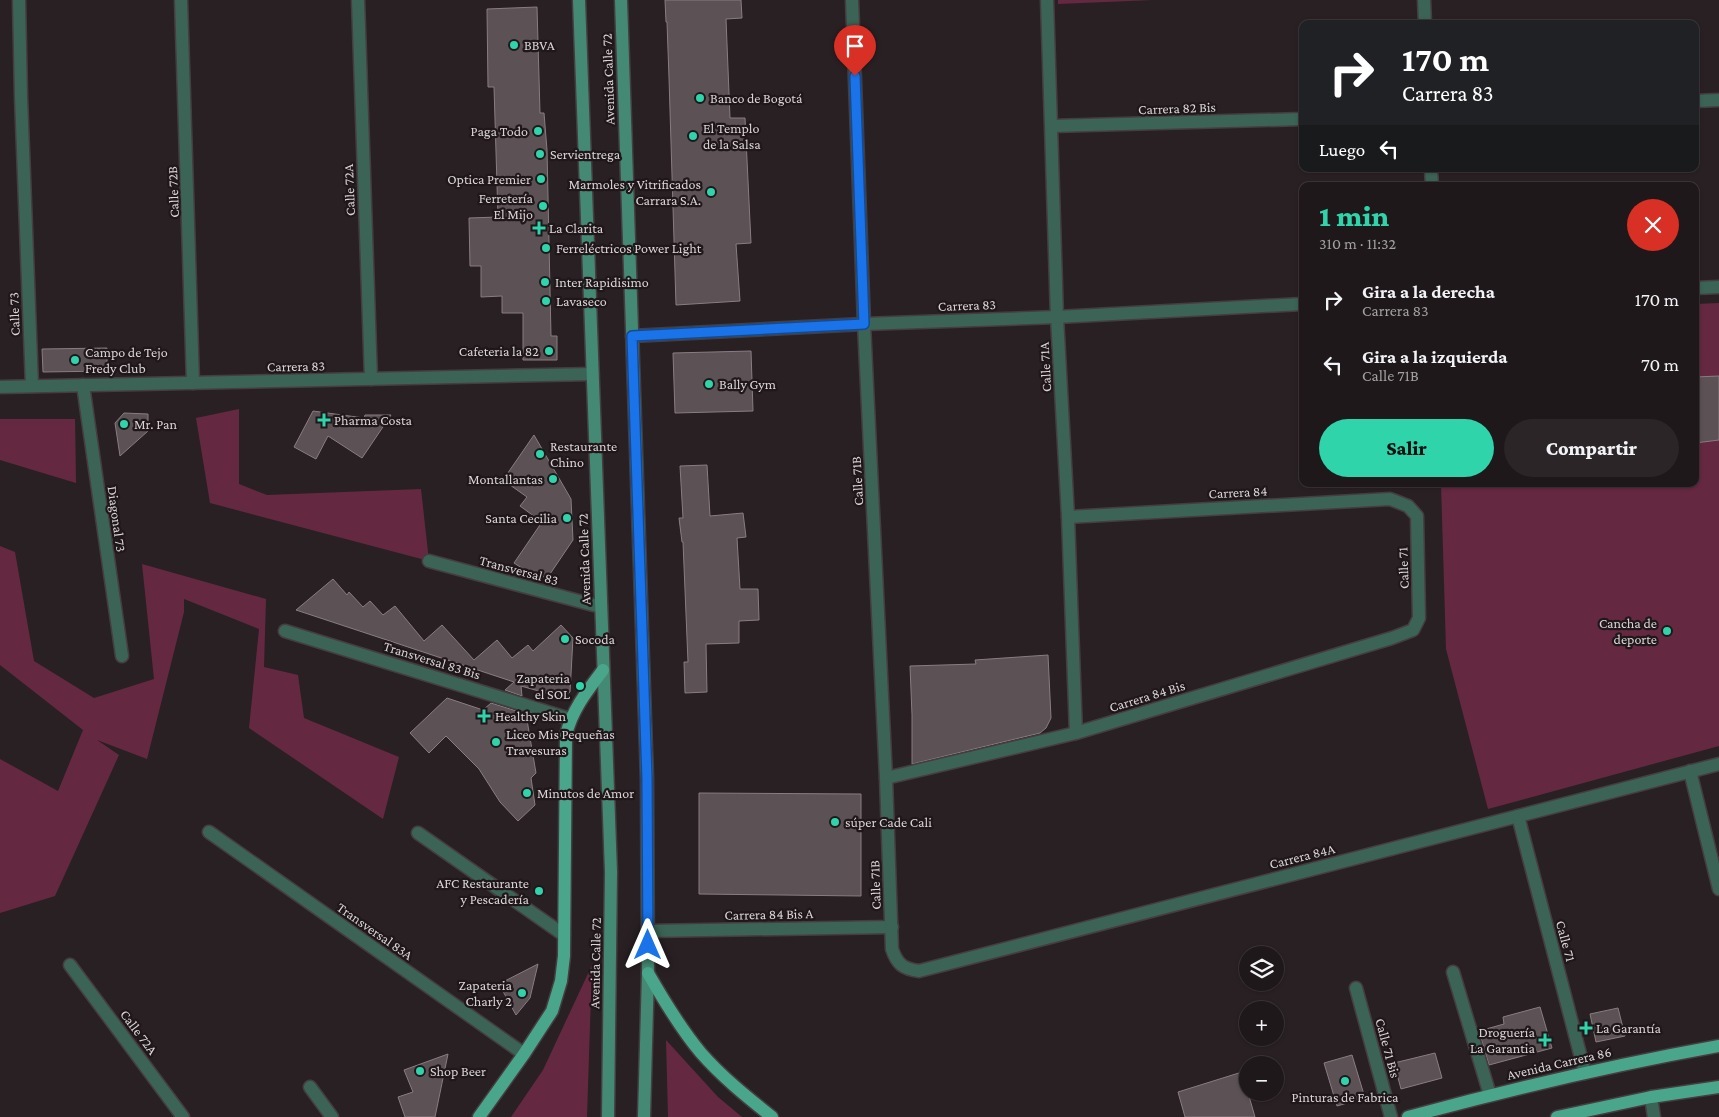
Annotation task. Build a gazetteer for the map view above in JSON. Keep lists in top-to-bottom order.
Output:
{
  "streets": {
    "main road": ["Avenida Calle 72", "Avenida Carrera 86"],
    "street": [
      "Carrera 82 Bis",
      "Calle 72A",
      "Calle 72B",
      "Carrera 83",
      "Calle 73",
      "Calle 71A",
      "Calle 71B",
      "Carrera 84",
      "Diagonal 73",
      "Calle 71",
      "Transversal 83",
      "Transversal 83 Bis",
      "Carrera 84 Bis",
      "Carrera 84A",
      "Carrera 84 Bis A",
      "Transversal 83A",
      "Calle 71 Bis"
    ]
  },
  "crossings": [
    ["Avenida Calle 72", "Carrera 83"],
    ["Avenida Calle 72", "Transversal 83"],
    ["Avenida Calle 72", "Carrera 84 Bis A"],
    ["Carrera 82 Bis", "Calle 71A"],
    ["Calle 72A", "Carrera 83"],
    ["Calle 72B", "Carrera 83"],
    ["Carrera 83", "Calle 73"],
    ["Carrera 83", "Calle 71A"],
    ["Carrera 83", "Calle 71B"],
    ["Carrera 83", "Diagonal 73"],
    ["Calle 71A", "Carrera 84"],
    ["Calle 71A", "Carrera 84 Bis"],
    ["Calle 71B", "Carrera 84 Bis"],
    ["Calle 71B", "Carrera 84A"],
    ["Calle 71B", "Carrera 84 Bis A"],
    ["Carrera 84", "Calle 71"],
    ["Calle 71", "Carrera 84 Bis"],
    ["Calle 71", "Carrera 84A"],
    ["Calle 71", "Avenida Carrera 86"]
  ],
  "places": {
    "other": [
      "BBVA",
      "Banco de Bogotá",
      "Paga Todo",
      "El Templo de la Salsa",
      "Servientrega",
      "Optica Premier",
      "Marmoles y Vitrificados Carrara S.A.",
      "Ferretería El Mijo",
      "Ferreléctricos Power Light",
      "Inter Rapidisimo",
      "Lavaseco",
      "Cafeteria la 82",
      "Campo de Tejo Fredy Club",
      "Bally Gym",
      "Mr. Pan",
      "Restaurante Chino",
      "Montallantas",
      "Santa Cecilia",
      "Cancha de deporte",
      "Socoda",
      "Zapateria el SOL",
      "Liceo Mis Pequeñas Travesuras",
      "Minutos de Amor",
      "súper Cade Cali",
      "AFC Restaurante y Pescadería",
      "Zapateria Charly 2",
      "Shop Beer",
      "Pinturas de Fabrica"
    ],
    "health": [
      "La Clarita",
      "Pharma Costa",
      "Healthy Skin",
      "La Garantía",
      "Droguería La Garantia"
    ]
  },
  "page": {
    "turn": ["170 m", "Carrera 83"],
    "then": "Luego",
    "heading": ["1 min", "310 m · 11:32"],
    "list": [
      {
        "name": "Gira a la derecha",
        "note": "Carrera 83",
        "value": "170 m"
      },
      {
        "name": "Gira a la izquierda",
        "note": "Calle 71B",
        "value": "70 m"
      }
    ],
    "buttons": ["Salir", "Compartir"],
    "map_buttons": ["+", "−"]
  }
}
